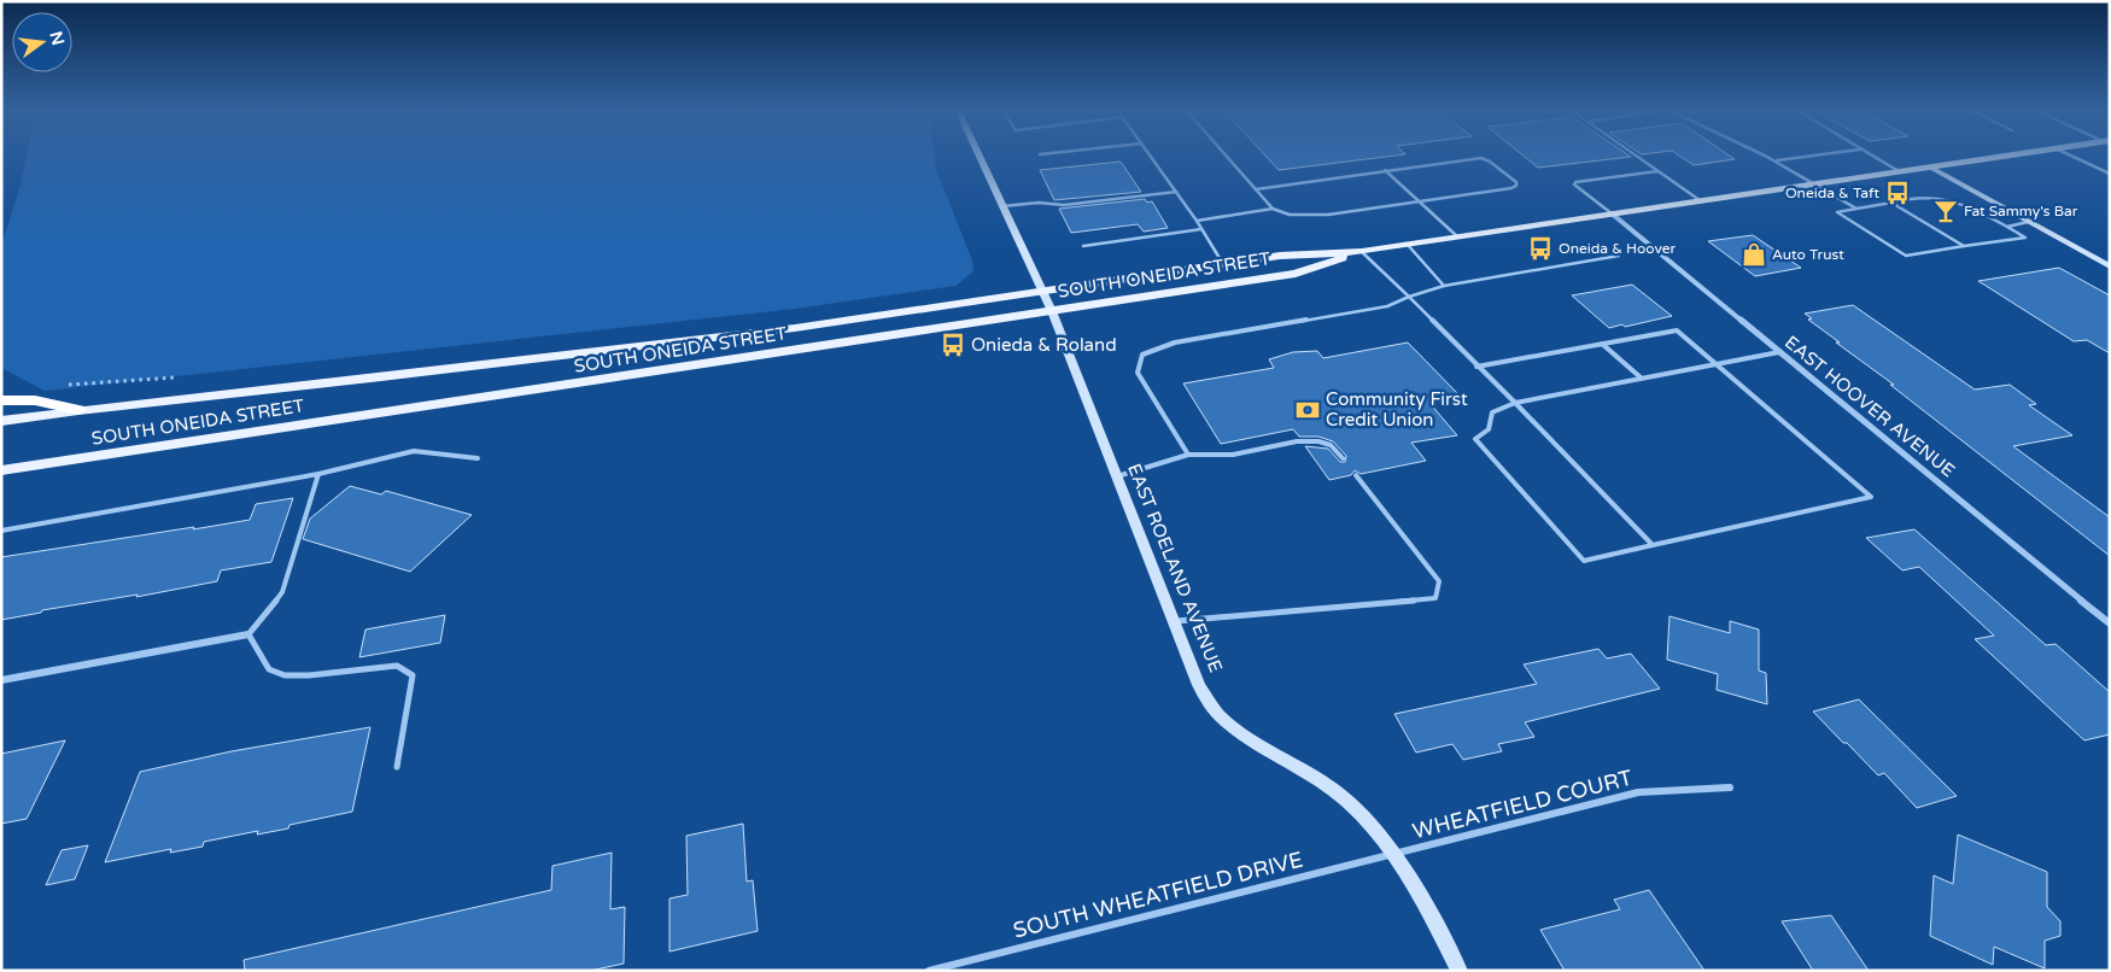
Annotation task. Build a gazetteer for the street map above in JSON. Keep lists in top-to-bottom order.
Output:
{
  "streets": {
    "main road": ["SOUTH ONEIDA STREET"],
    "street": [
      "EAST HOOVER AVENUE",
      "EAST ROELAND AVENUE",
      "WHEATFIELD COURT",
      "SOUTH WHEATFIELD DRIVE"
    ]
  },
  "crossings": [
    ["SOUTH ONEIDA STREET", "EAST HOOVER AVENUE"],
    ["SOUTH ONEIDA STREET", "EAST ROELAND AVENUE"],
    ["EAST ROELAND AVENUE", "WHEATFIELD COURT"],
    ["EAST ROELAND AVENUE", "SOUTH WHEATFIELD DRIVE"],
    ["WHEATFIELD COURT", "SOUTH WHEATFIELD DRIVE"]
  ],
  "places": {
    "bus stop": ["Oneida & Taft", "Oneida & Hoover", "Onieda & Roland"],
    "bar": ["Fat Sammy's Bar"],
    "shop": ["Auto Trust"],
    "bank": ["Community First Credit Union"]
  },
  "north": "right"
}
